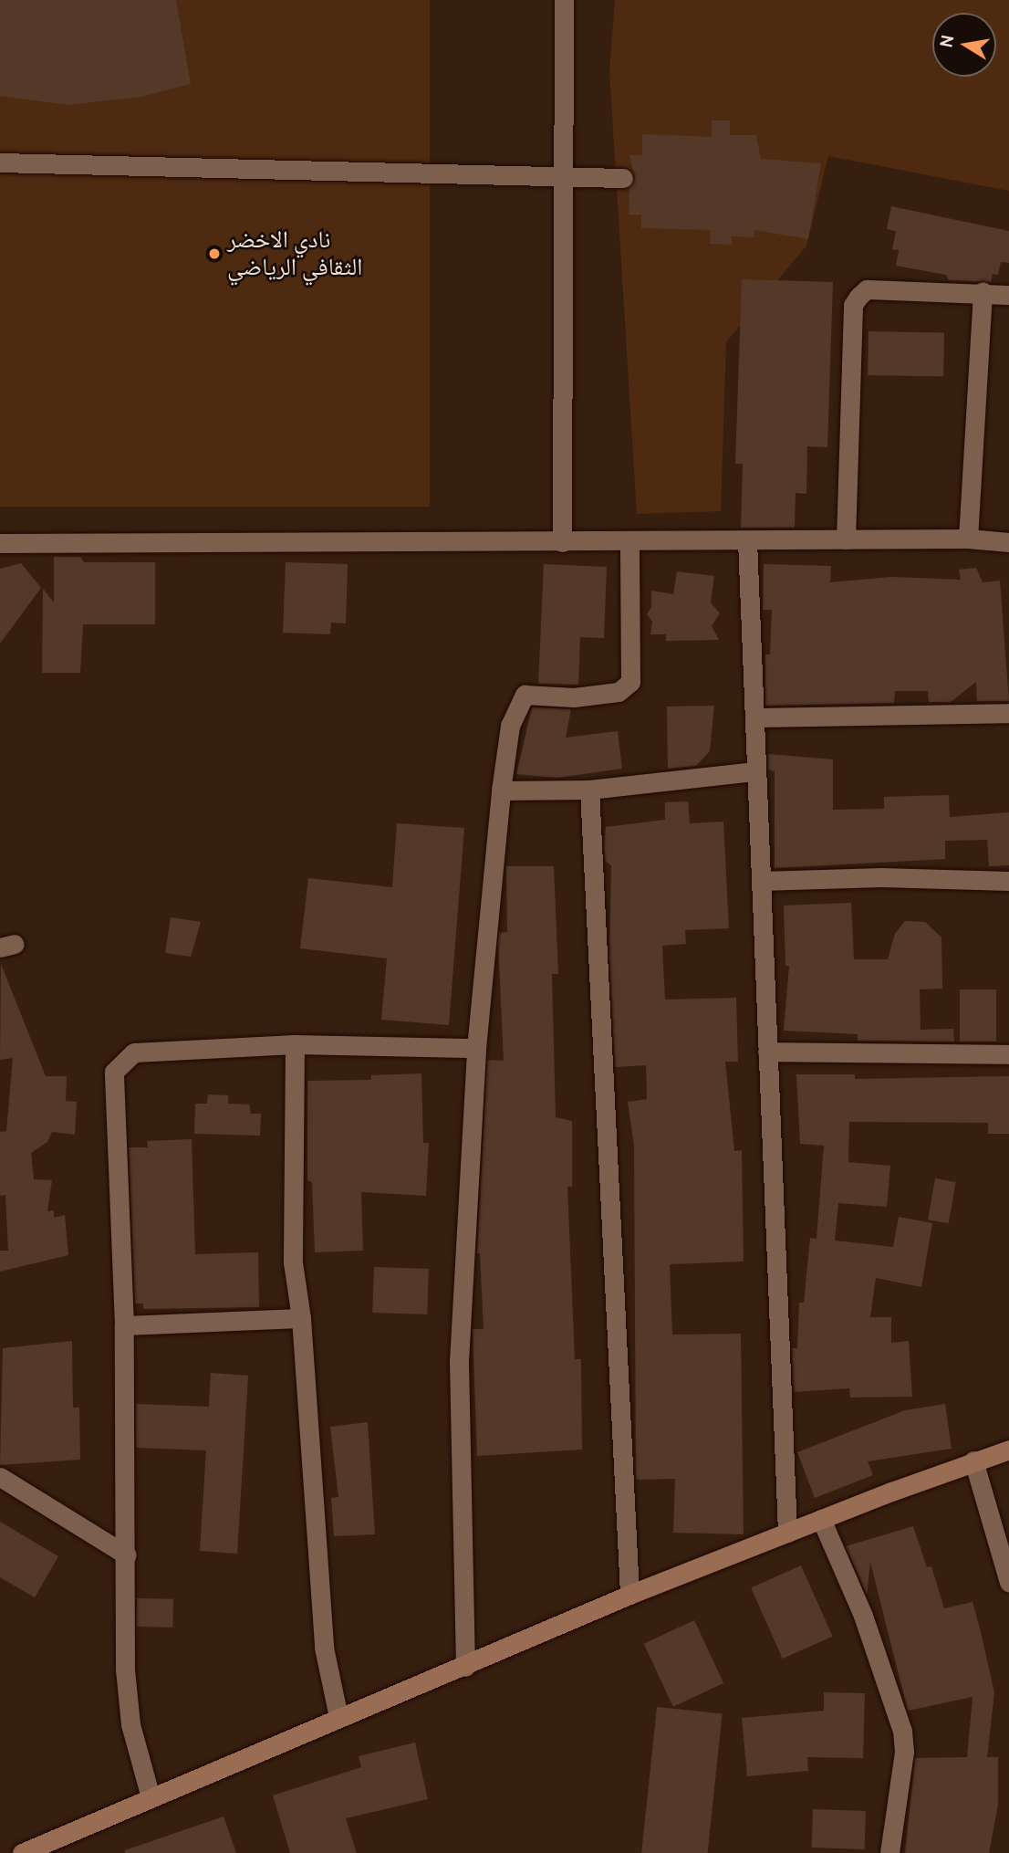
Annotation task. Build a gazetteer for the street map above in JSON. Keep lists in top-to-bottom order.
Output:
{
  "places": ["نادي الاخضر الثقافي الرياضي"],
  "north": "left"
}
